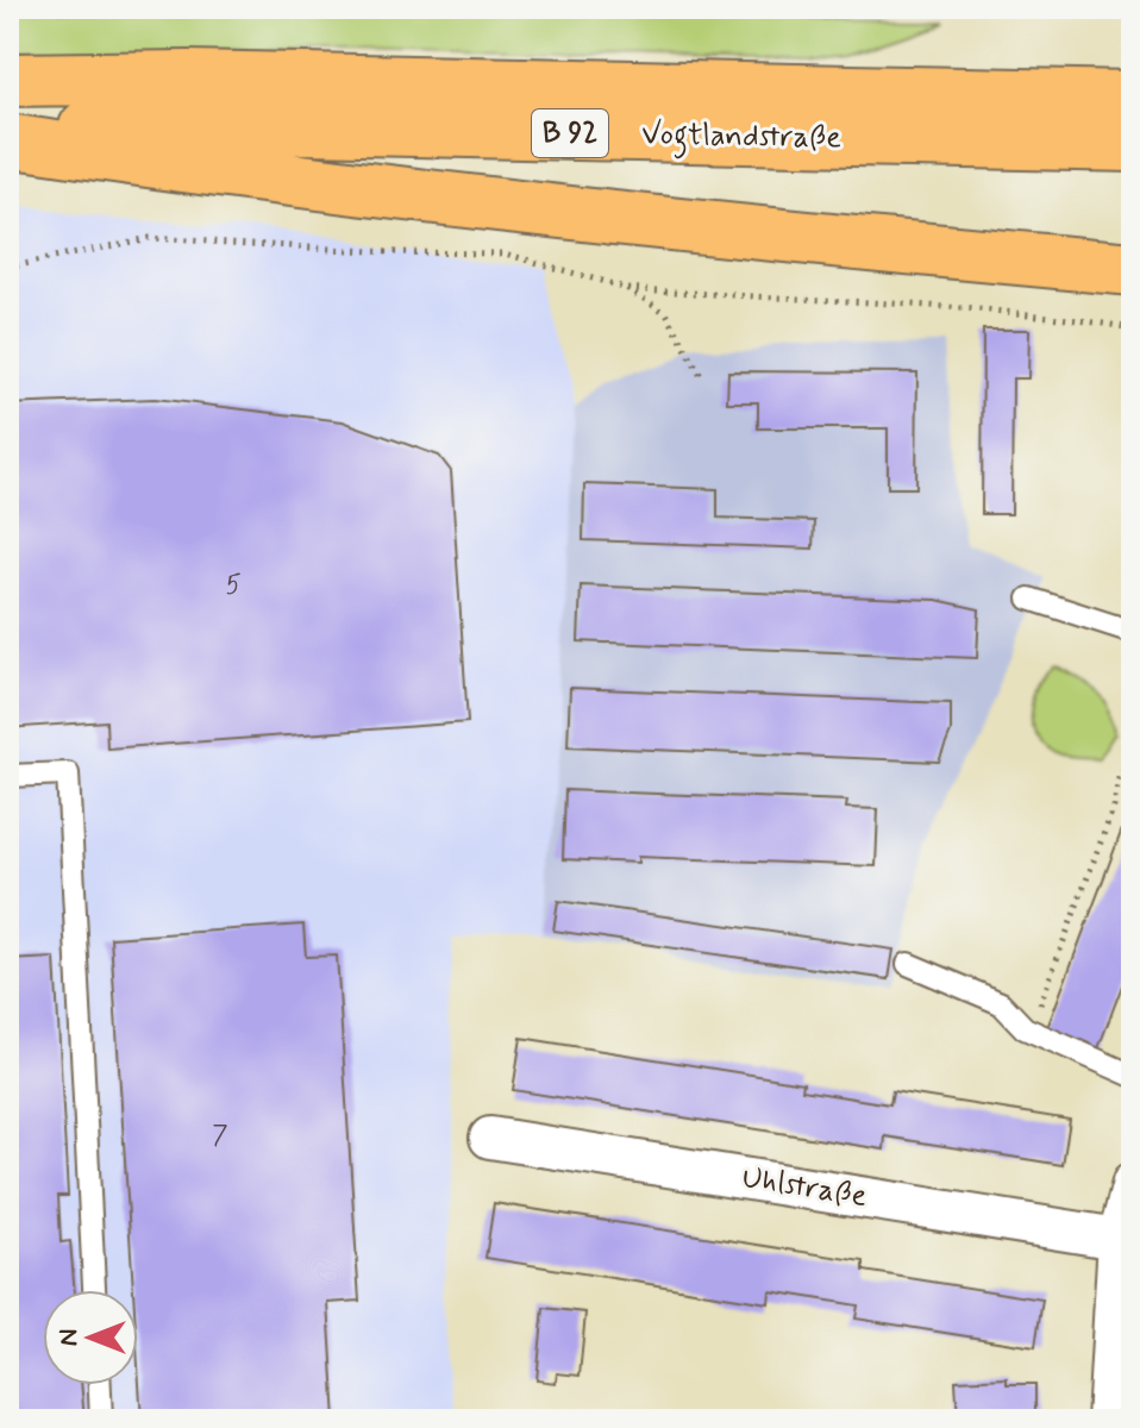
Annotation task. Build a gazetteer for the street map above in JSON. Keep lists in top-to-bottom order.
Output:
{
  "streets": {
    "main road": ["B 92", "Vogtlandstraße"],
    "street": ["Uhlstraße"]
  },
  "house_numbers": ["5", "7"],
  "north": "left"
}
